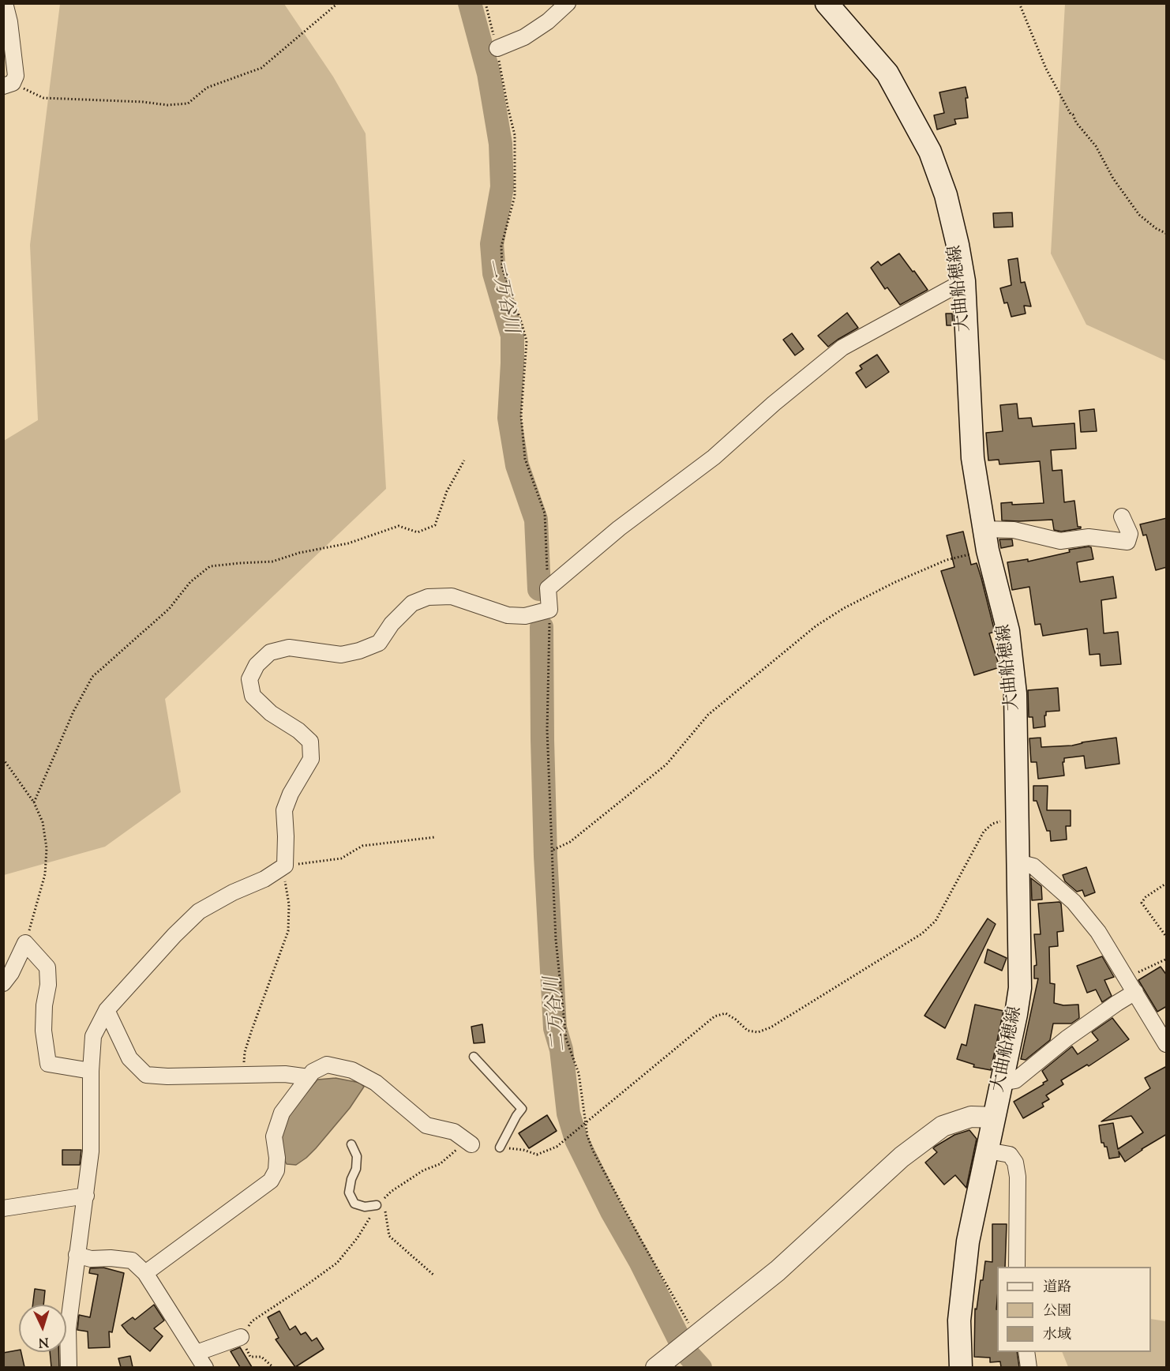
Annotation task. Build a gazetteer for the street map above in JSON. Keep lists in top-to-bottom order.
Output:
{
  "streets": {
    "main road": ["大曲船穂線"]
  },
  "water": ["二万谷川"],
  "legend": ["道路", "公園", "水域"],
  "north": "bottom"
}
